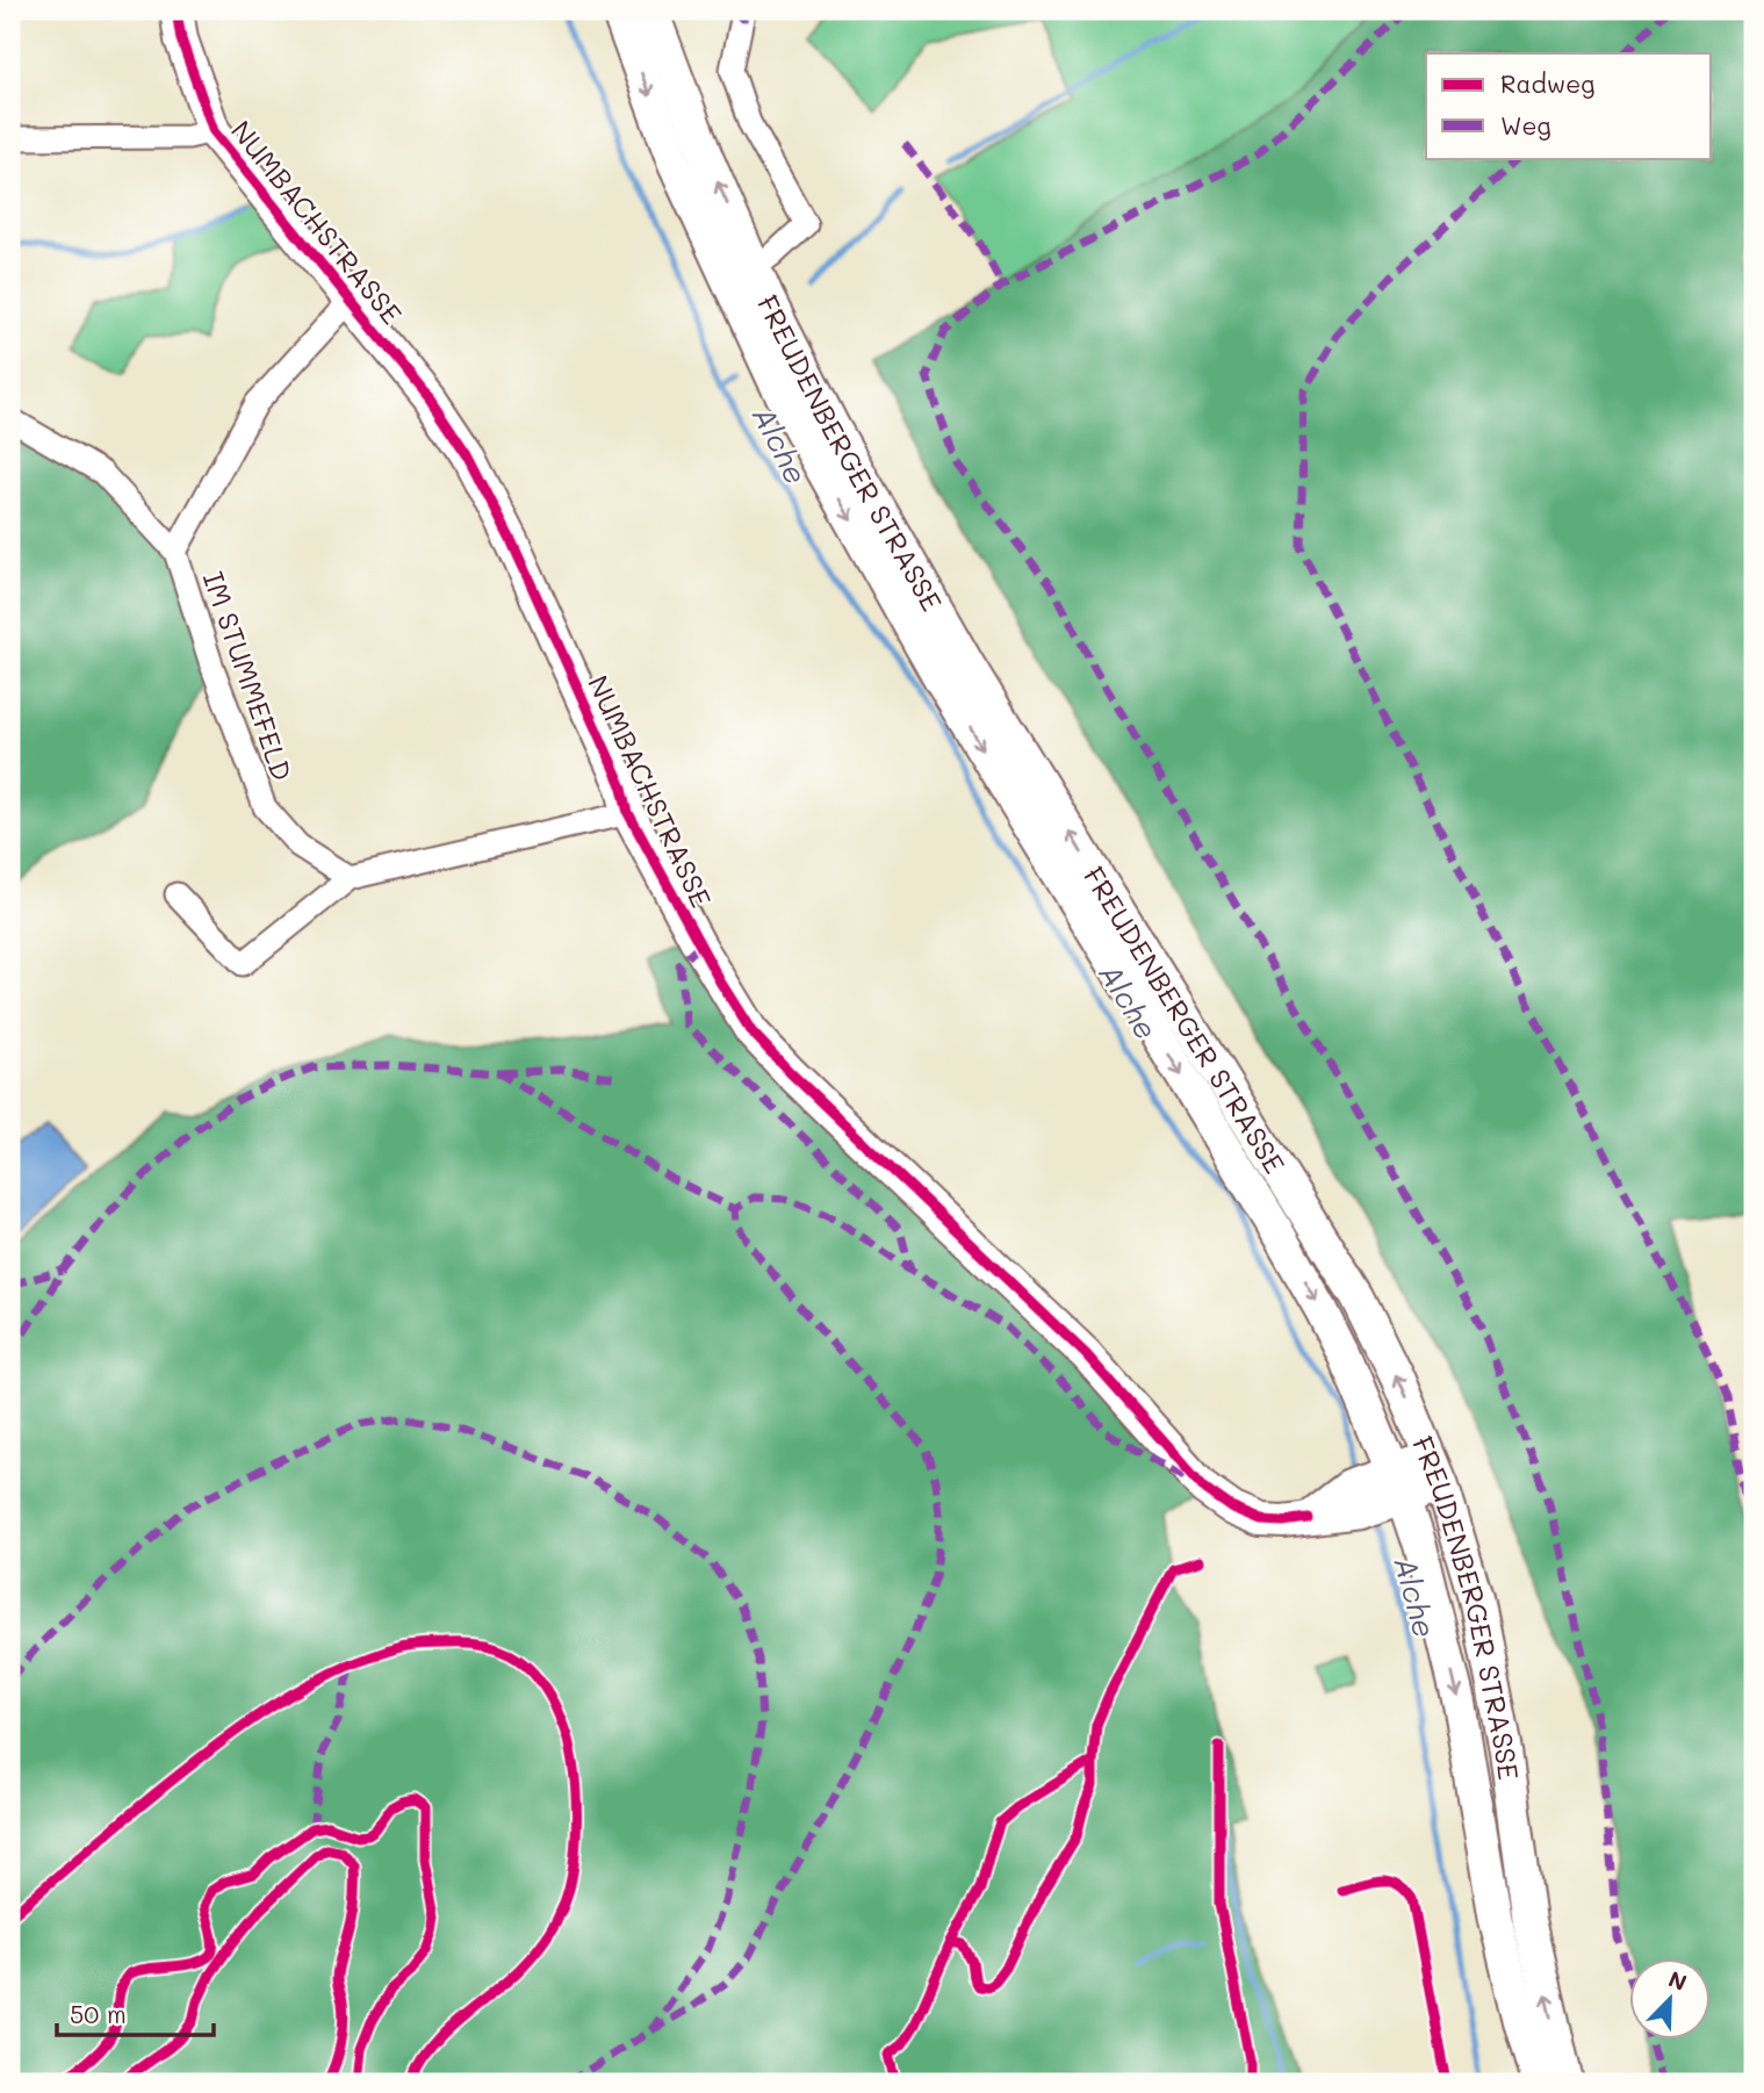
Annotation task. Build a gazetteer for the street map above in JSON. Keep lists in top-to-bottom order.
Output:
{
  "streets": {
    "main road": ["NUMBACHSTRASSE", "FREUDENBERGER STRASSE"],
    "street": ["IM STUMMEFELD"]
  },
  "crossings": [
    ["NUMBACHSTRASSE", "FREUDENBERGER STRASSE"],
    ["NUMBACHSTRASSE", "IM STUMMEFELD"]
  ],
  "water": ["Alche"],
  "legend": ["Radweg", "Weg"],
  "scale_bar": "50 m",
  "north": "top right"
}
